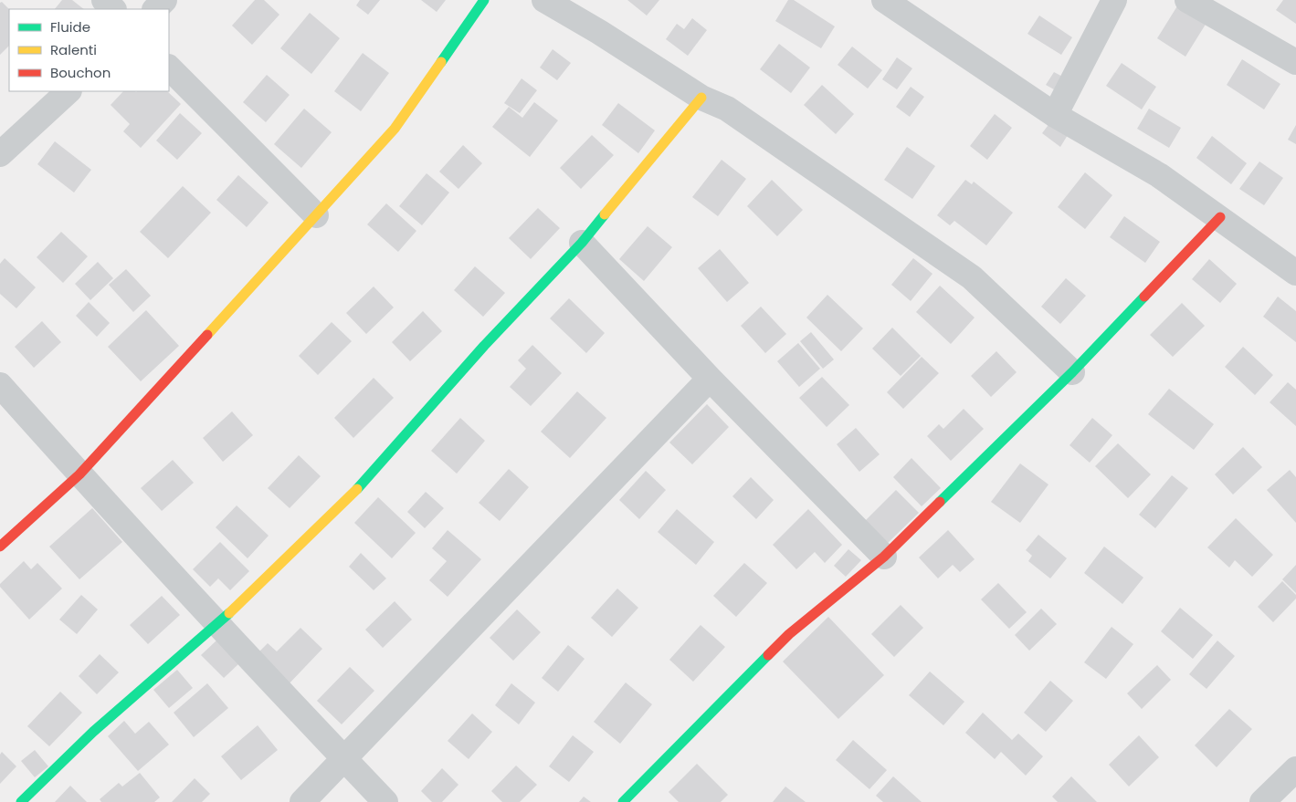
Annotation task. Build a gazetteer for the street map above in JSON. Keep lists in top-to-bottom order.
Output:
{
  "legend": ["Fluide", "Ralenti", "Bouchon"]
}
